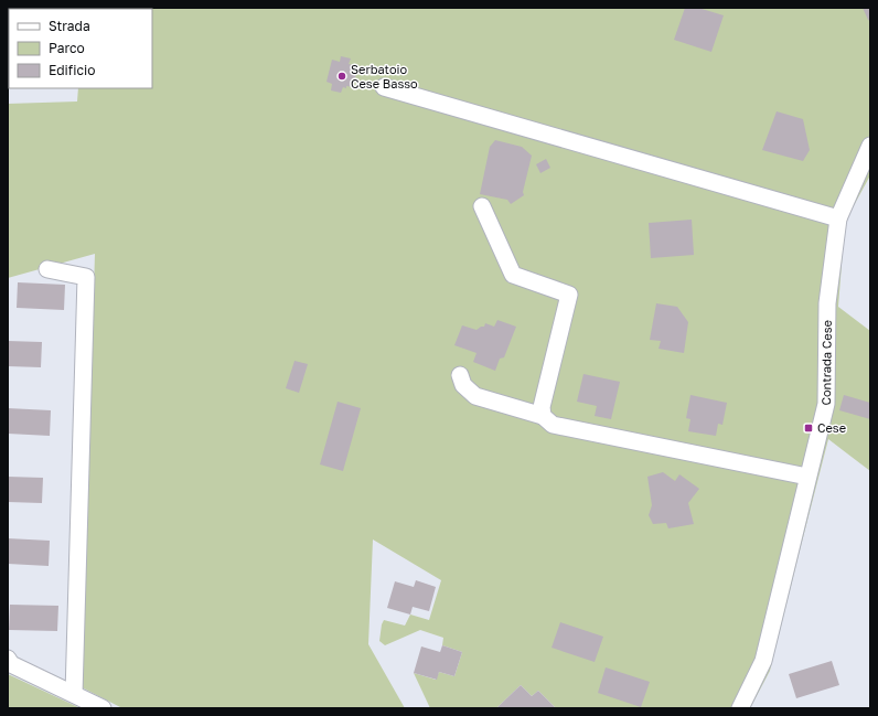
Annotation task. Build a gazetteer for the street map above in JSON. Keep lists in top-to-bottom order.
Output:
{
  "streets": {
    "street": ["Contrada Cese"]
  },
  "places": {
    "other": ["Serbatoio Cese Basso"],
    "transit": ["Cese"]
  },
  "legend": ["Strada", "Parco", "Edificio"]
}
